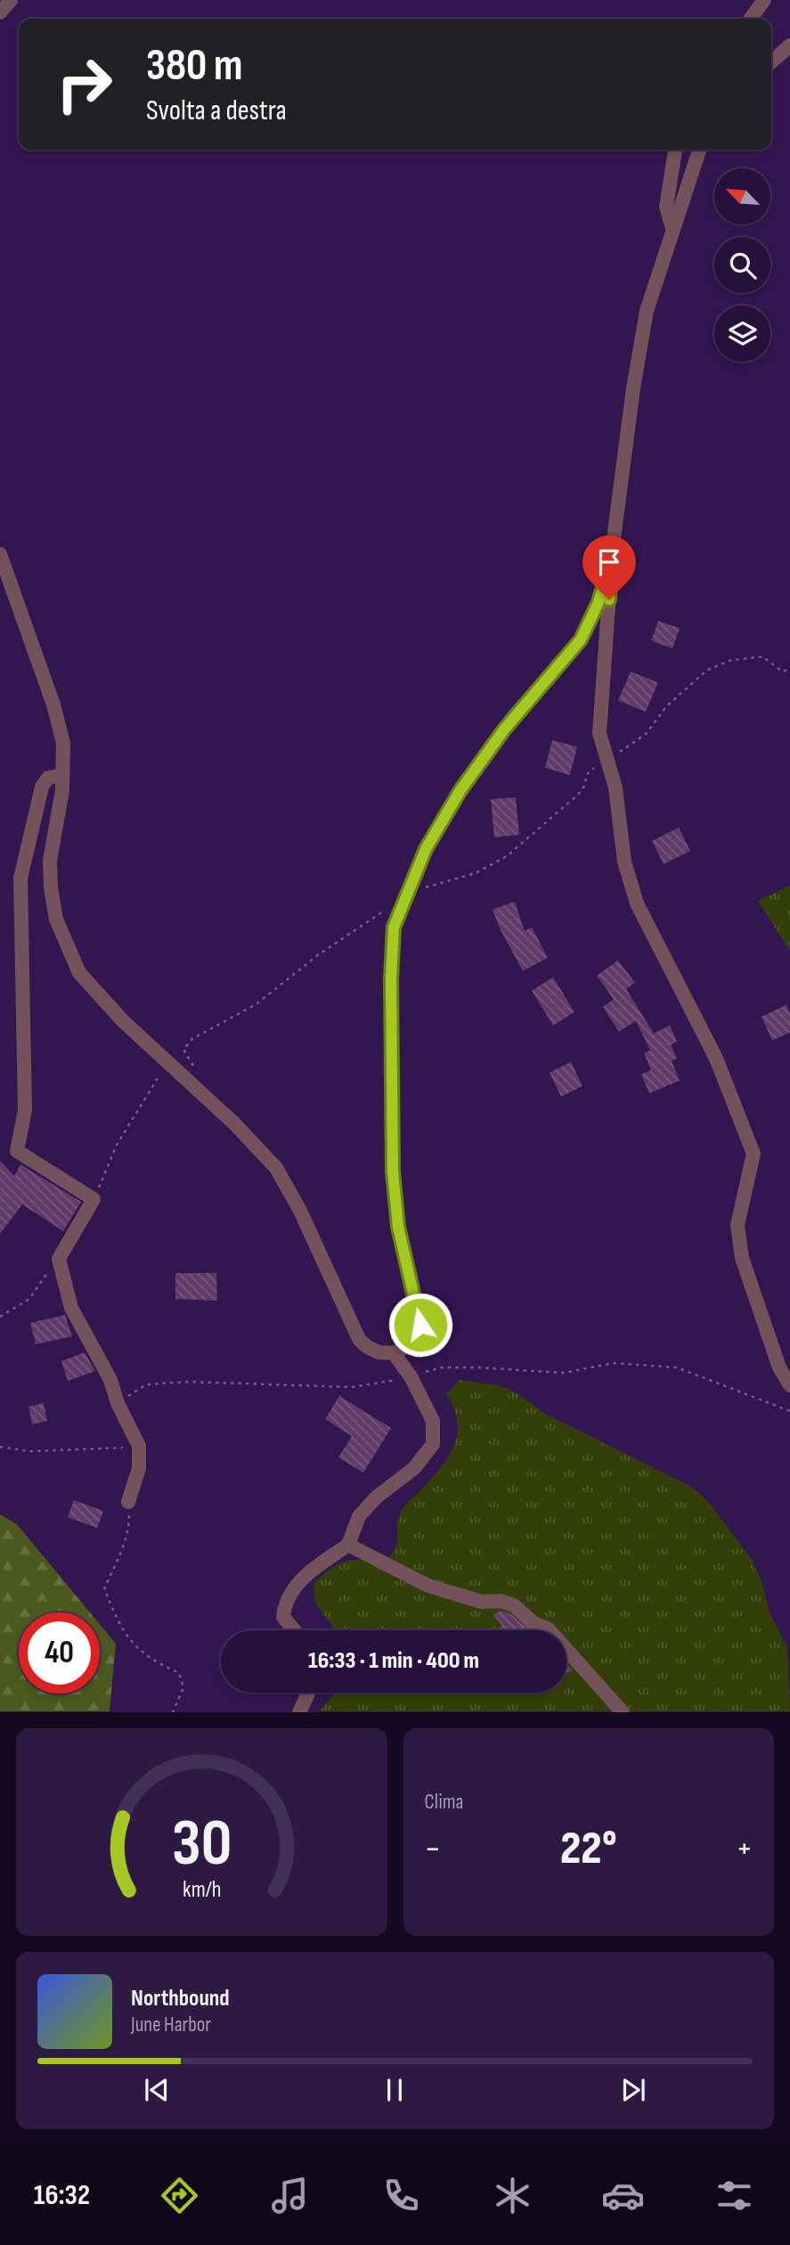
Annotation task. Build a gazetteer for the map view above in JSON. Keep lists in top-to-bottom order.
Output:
{
  "north": "top left",
  "page": {
    "turn": ["380 m", "Svolta a destra"],
    "limit": "40",
    "trip": "16:33 · 1 min · 400 m",
    "tile": "Clima",
    "heat": ["−", "22°", "+"],
    "song": ["Northbound", "June Harbor"],
    "tabs": "16:32",
    "gauge": ["30", "km/h"]
  }
}
